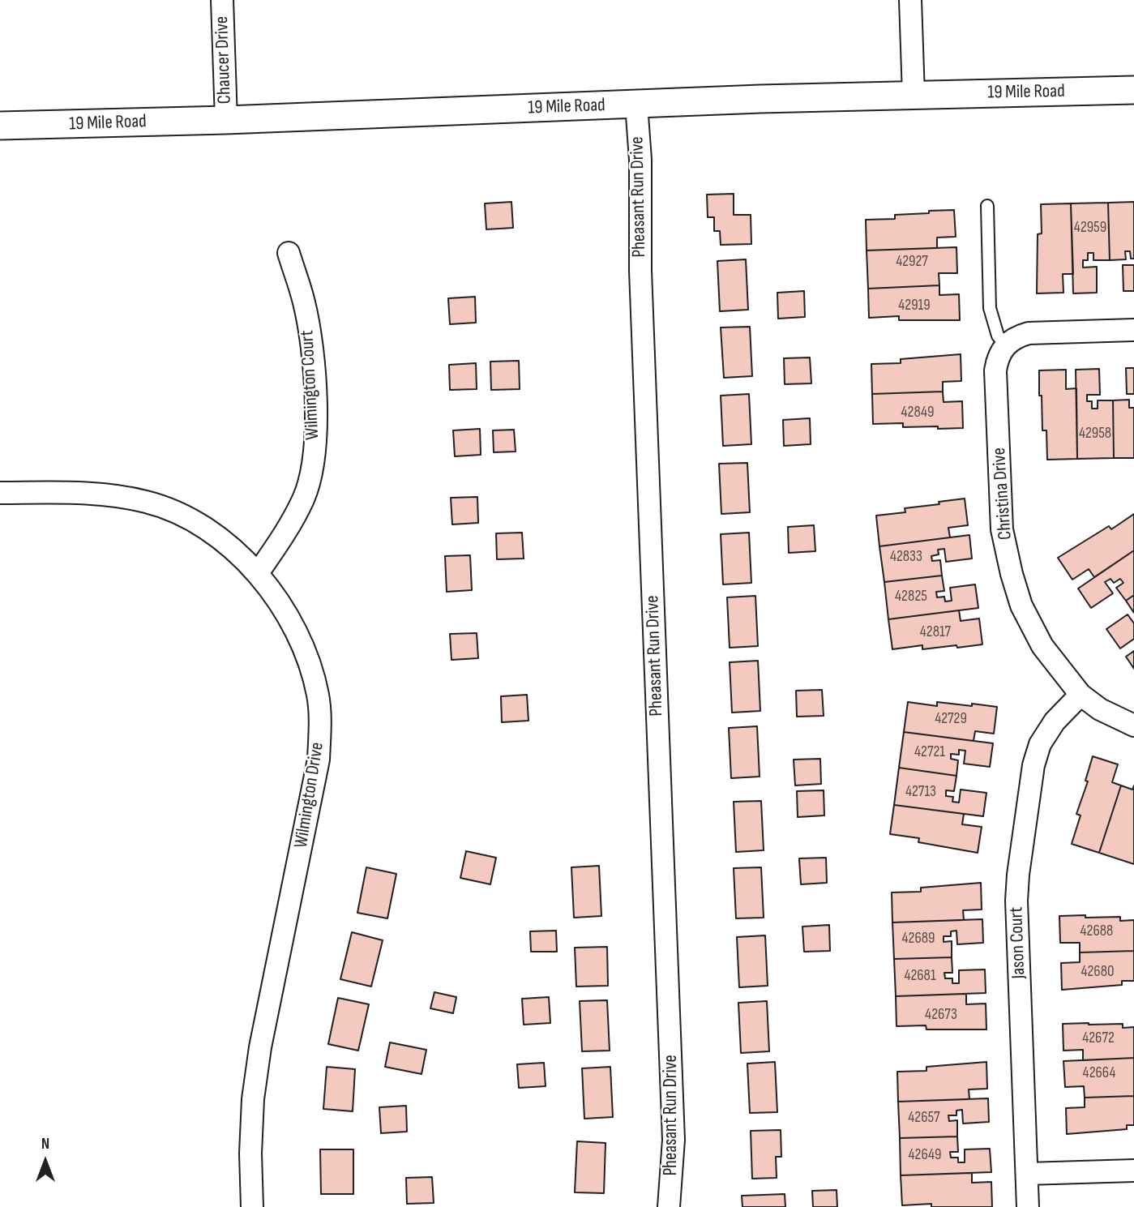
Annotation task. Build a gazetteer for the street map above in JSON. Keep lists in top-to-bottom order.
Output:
{
  "streets": {
    "street": [
      "Chaucer Drive",
      "19 Mile Road",
      "Pheasant Run Drive",
      "Wilmington Court",
      "Christina Drive",
      "Wilmington Drive",
      "Jason Court"
    ]
  },
  "crossings": [
    ["Chaucer Drive", "19 Mile Road"],
    ["19 Mile Road", "Pheasant Run Drive"],
    ["Wilmington Court", "Wilmington Drive"],
    ["Christina Drive", "Jason Court"]
  ],
  "house_numbers": [
    "42959",
    "42927",
    "42919",
    "42849",
    "42958",
    "42833",
    "42825",
    "42817",
    "42729",
    "42721",
    "42713",
    "42688",
    "42689",
    "42680",
    "42681",
    "42673",
    "42672",
    "42664",
    "42657",
    "42649"
  ],
  "north": "top"
}
